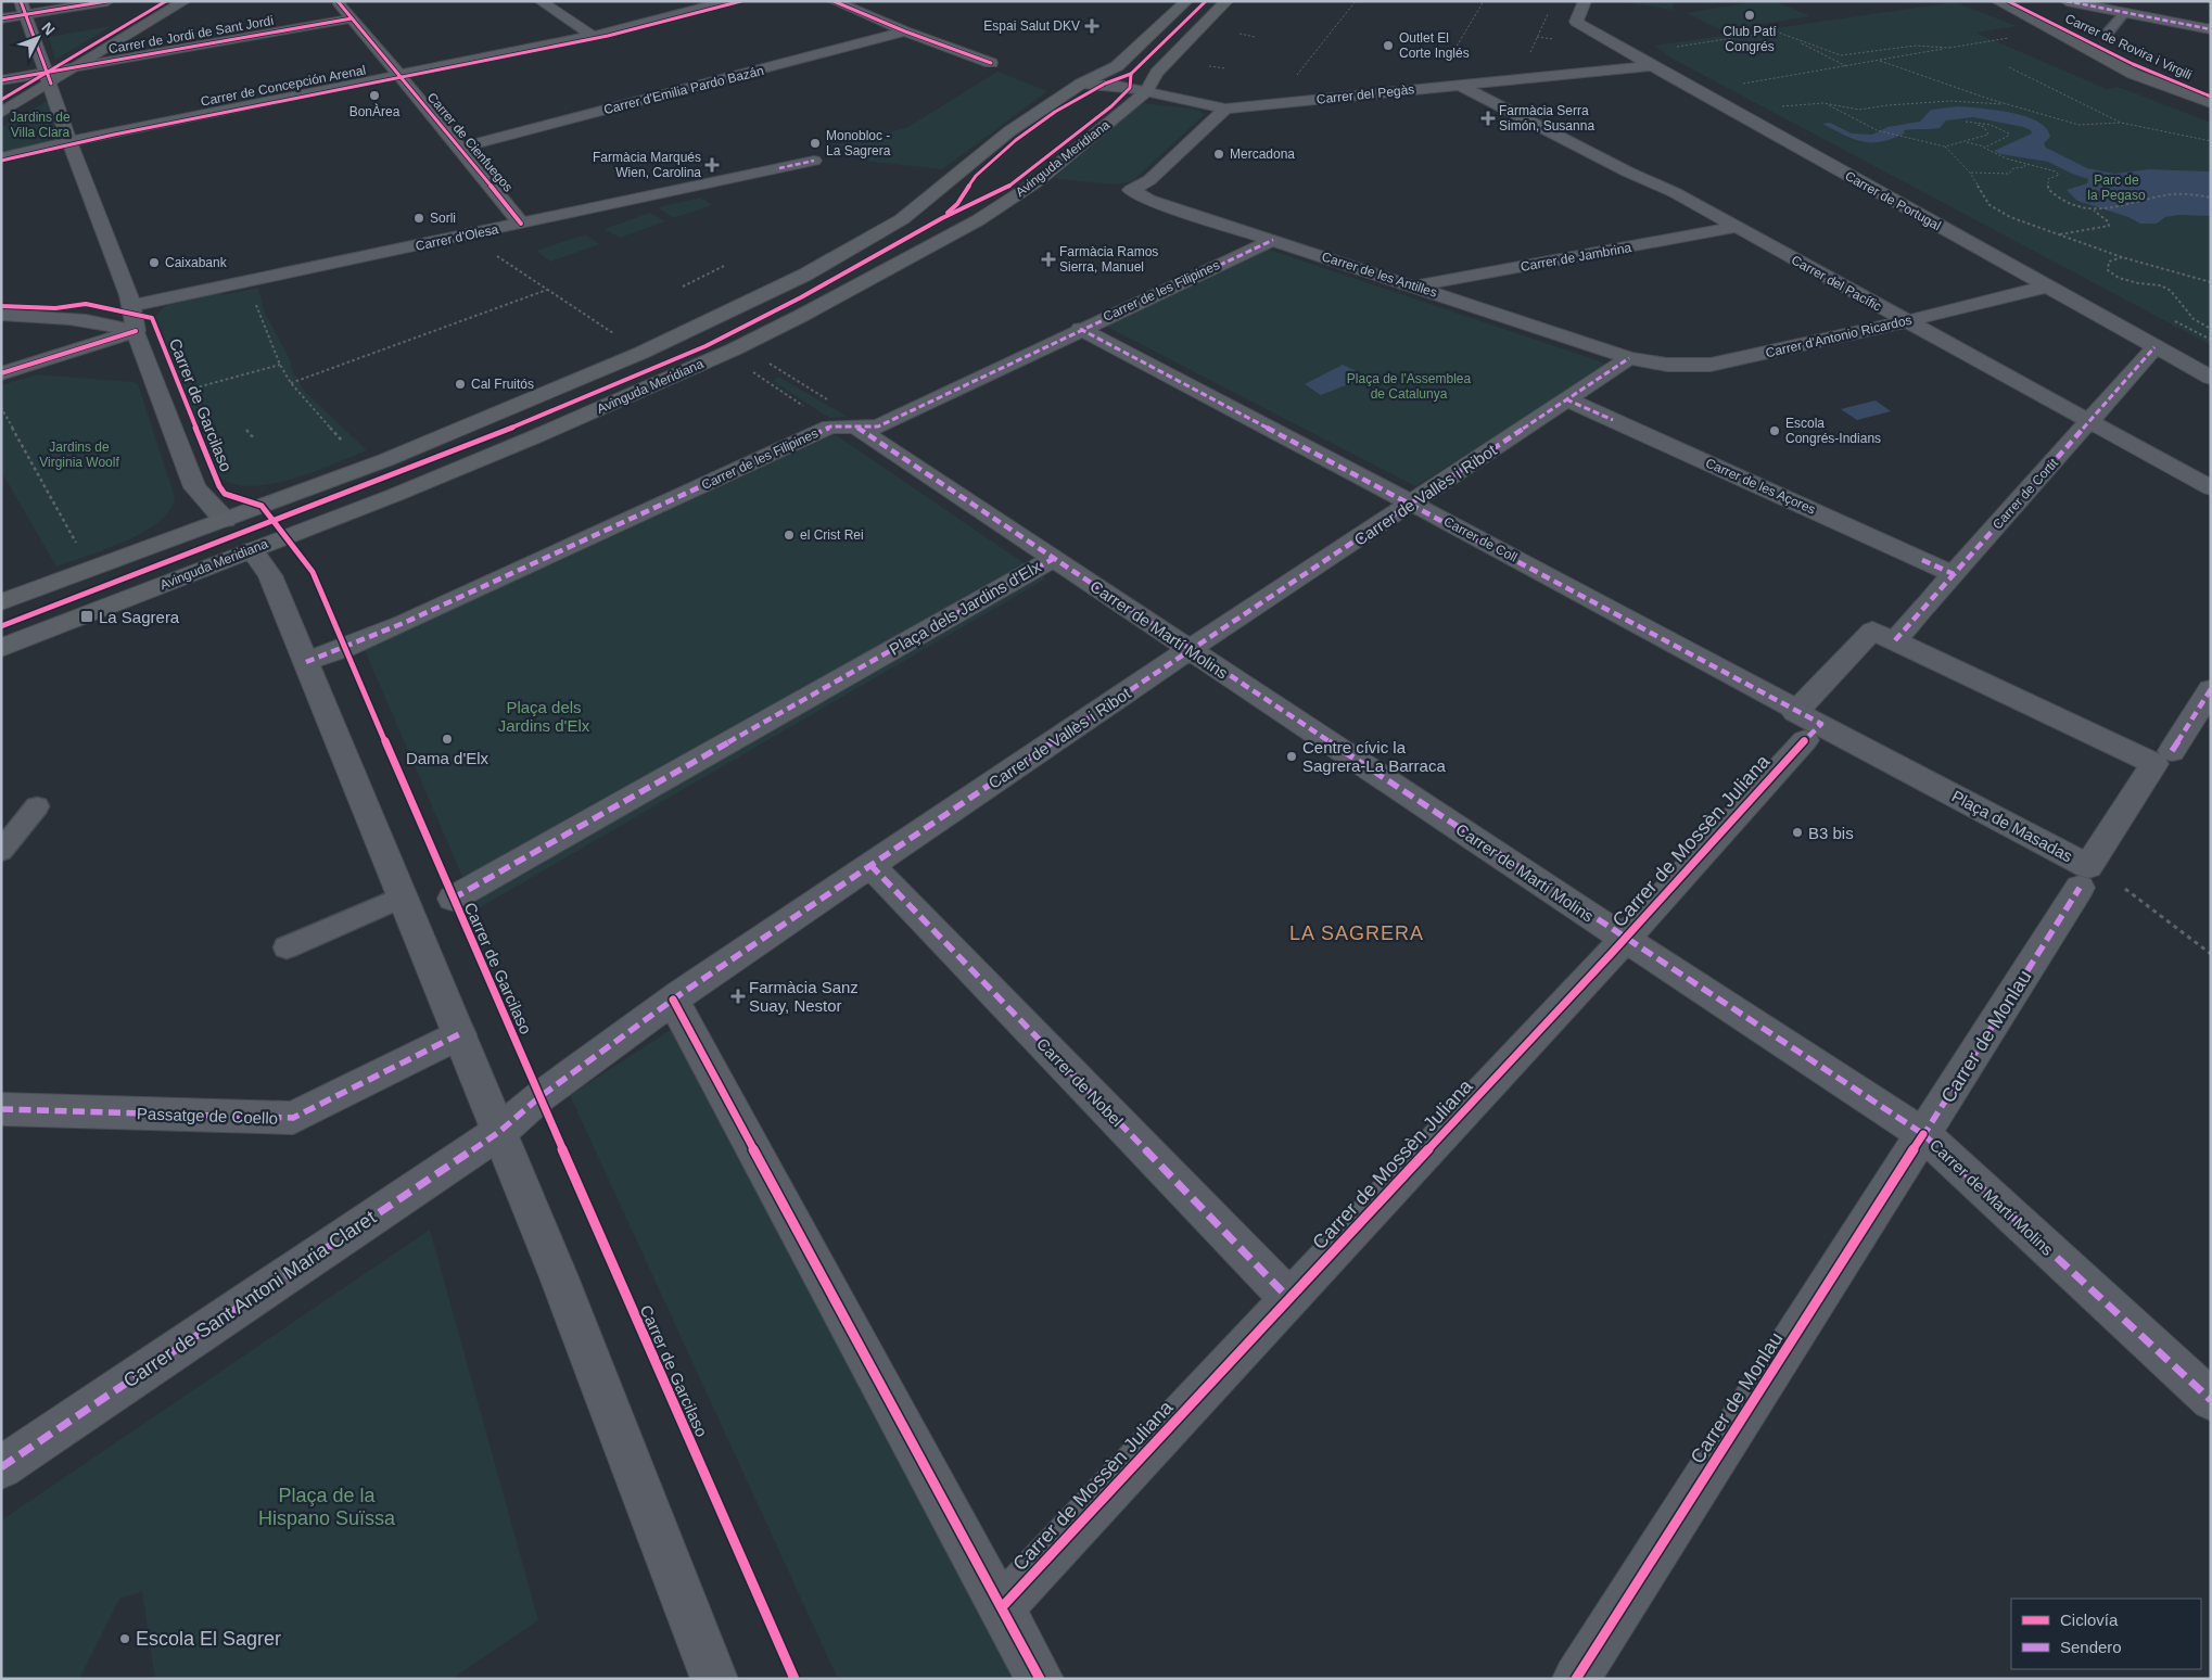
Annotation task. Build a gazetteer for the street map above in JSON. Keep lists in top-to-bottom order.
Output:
{
  "streets": {
    "main road": ["Carrer de Rovira i Virgili", "Avinguda Meridiana"],
    "street": [
      "Carrer de Jordi de Sant Jordi",
      "Carrer de Concepción Arenal",
      "Carrer d'Emilia Pardo Bazán",
      "Carrer del Pegàs",
      "Carrer de Cienfuegos",
      "Carrer de Portugal",
      "Carrer d'Olesa",
      "Carrer de Jambrina",
      "Carrer de les Antilles",
      "Carrer del Pacífic",
      "Carrer de les Filipines",
      "Carrer d'Antonio Ricardos",
      "Carrer de Garcilaso",
      "Carrer de les Açores",
      "Carrer de Cortit",
      "Carrer de Vallès i Ribot",
      "Carrer de Coll",
      "Plaça dels Jardins d'Elx",
      "Carrer de Martí Molins",
      "Plaça de Masadas",
      "Carrer de Mossèn Juliana",
      "Carrer de Monlau",
      "Carrer de Nobel",
      "Passatge de Coello",
      "Carrer de Sant Antoni Maria Claret"
    ]
  },
  "crossings": [
    ["Carrer de Jordi de Sant Jordi", "Carrer de Cienfuegos"],
    ["Carrer de Concepción Arenal", "Carrer de Cienfuegos"],
    ["Carrer de Concepción Arenal", "Carrer de Garcilaso"],
    ["Carrer d'Emilia Pardo Bazán", "Carrer de Cienfuegos"],
    ["Carrer del Pegàs", "Avinguda Meridiana"],
    ["Carrer del Pegàs", "Carrer de Portugal"],
    ["Carrer del Pegàs", "Carrer de les Antilles"],
    ["Carrer del Pegàs", "Carrer del Pacífic"],
    ["Carrer de Cienfuegos", "Carrer d'Olesa"],
    ["Carrer de Portugal", "Carrer d'Antonio Ricardos"],
    ["Carrer de Portugal", "Carrer de Cortit"],
    ["Carrer d'Olesa", "Carrer de Garcilaso"],
    ["Carrer de Jambrina", "Carrer de les Antilles"],
    ["Carrer de Jambrina", "Carrer del Pacífic"],
    ["Carrer de les Antilles", "Carrer de les Filipines"],
    ["Carrer de les Antilles", "Carrer d'Antonio Ricardos"],
    ["Carrer de les Antilles", "Carrer de Vallès i Ribot"],
    ["Carrer del Pacífic", "Carrer d'Antonio Ricardos"],
    ["Carrer del Pacífic", "Carrer de Cortit"],
    ["Carrer de les Filipines", "Carrer de Coll"],
    ["Carrer de les Filipines", "Carrer de Martí Molins"],
    ["Carrer d'Antonio Ricardos", "Carrer de Vallès i Ribot"],
    ["Carrer de les Açores", "Carrer de Cortit"],
    ["Carrer de les Açores", "Carrer de Vallès i Ribot"],
    ["Carrer de Cortit", "Plaça de Masadas"],
    ["Carrer de Vallès i Ribot", "Carrer de Coll"],
    ["Carrer de Vallès i Ribot", "Carrer de Martí Molins"],
    ["Carrer de Vallès i Ribot", "Carrer de Nobel"],
    ["Carrer de Vallès i Ribot", "Carrer de Sant Antoni Maria Claret"],
    ["Plaça dels Jardins d'Elx", "Carrer de Martí Molins"],
    ["Carrer de Martí Molins", "Carrer de Mossèn Juliana"],
    ["Carrer de Martí Molins", "Carrer de Monlau"],
    ["Carrer de Mossèn Juliana", "Carrer de Nobel"]
  ],
  "districts": ["LA SAGRERA"],
  "parks": [
    "Jardins de Villa Clara",
    "Parc de la Pegaso",
    "Plaça de l'Assemblea de Catalunya",
    "Jardins de Virginia Woolf",
    "Plaça dels Jardins d'Elx",
    "Plaça de la Hispano Suïssa"
  ],
  "places": {
    "other": [
      "Club Patí Congrés",
      "Outlet El Corte Inglés",
      "BonÀrea",
      "Monobloc - La Sagrera",
      "Mercadona",
      "Sorli",
      "Caixabank",
      "Cal Fruitós",
      "Escola Congrés-Indians",
      "el Crist Rei",
      "Dama d'Elx",
      "Centre cívic la Sagrera-La Barraca",
      "B3 bis",
      "Escola El Sagrer"
    ],
    "health": [
      "Espai Salut DKV",
      "Farmàcia Serra Simón, Susanna",
      "Farmàcia Marqués Wien, Carolina",
      "Farmàcia Ramos Sierra, Manuel",
      "Farmàcia Sanz Suay, Nestor"
    ],
    "transit": ["La Sagrera"]
  },
  "legend": ["Ciclovía", "Sendero"],
  "north": "top right"
}
